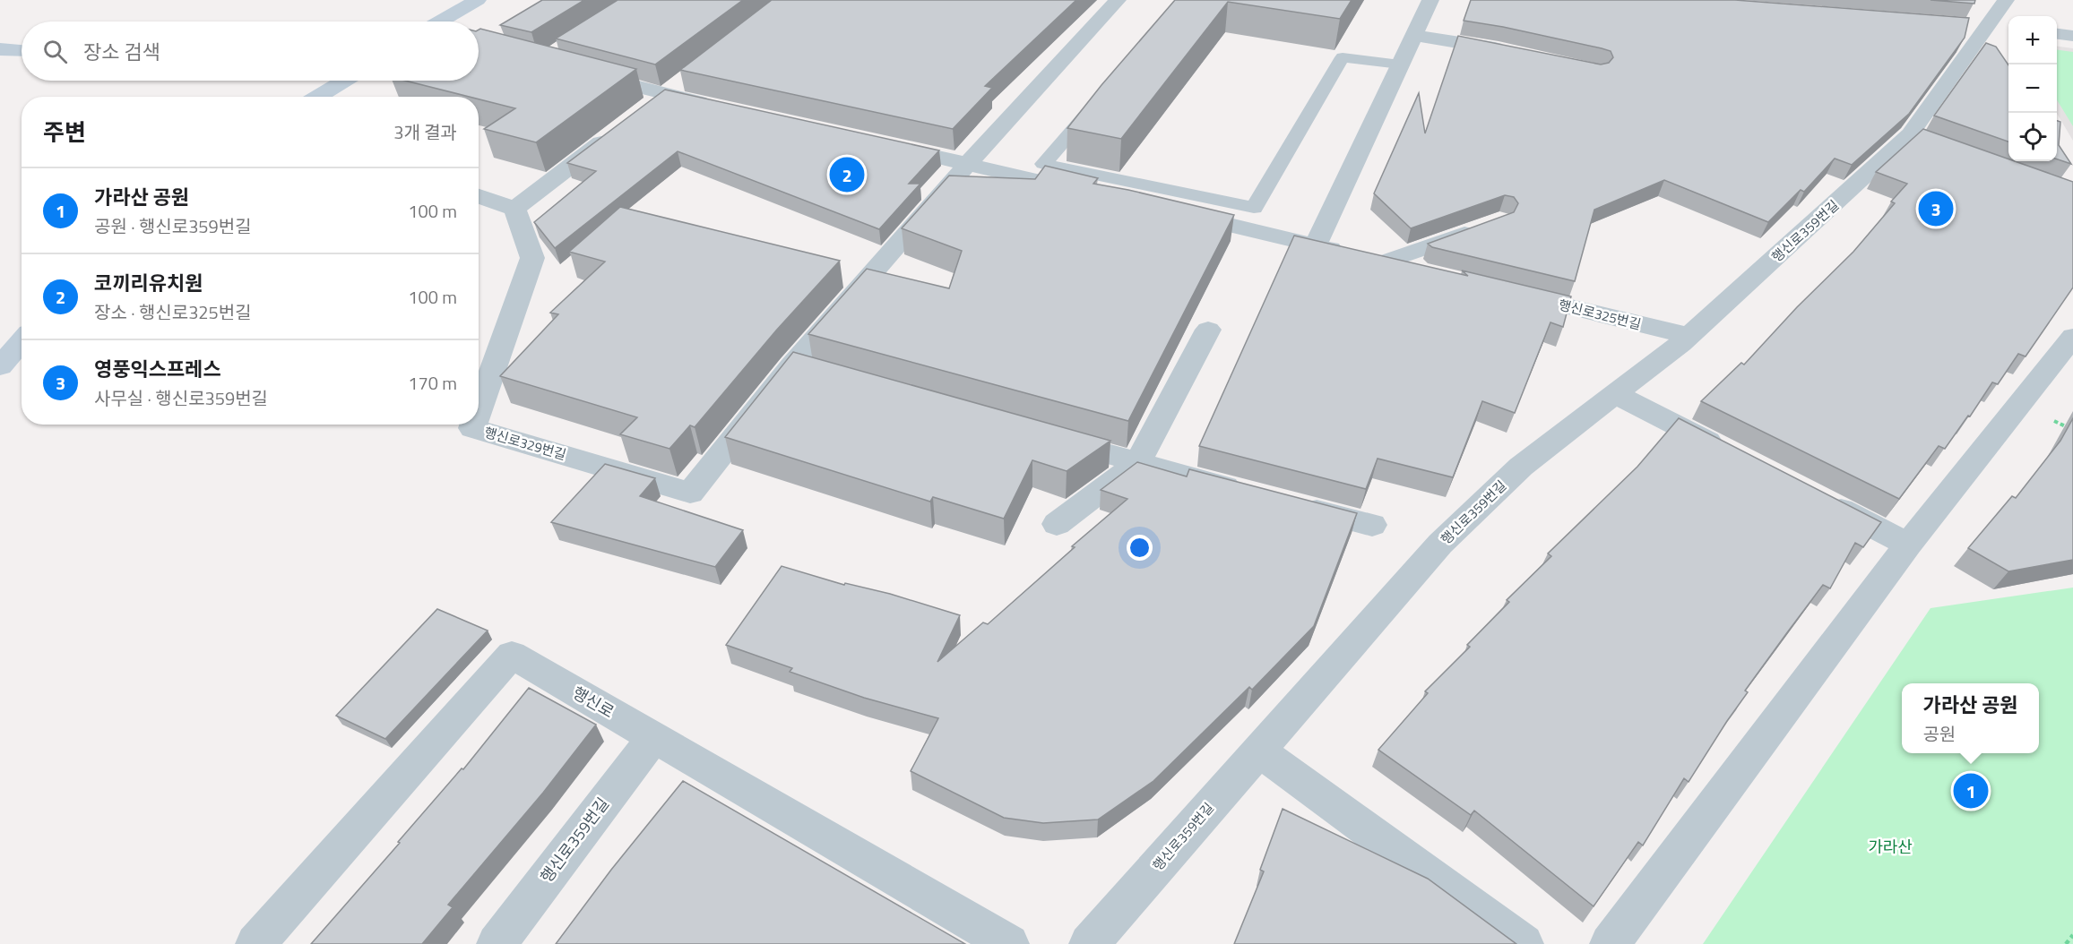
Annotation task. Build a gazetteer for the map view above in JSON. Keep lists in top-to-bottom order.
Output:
{
  "streets": {
    "street": [
      "행신로359번길",
      "행신로325번길",
      "행신로329번길",
      "행신로"
    ]
  },
  "crossings": [
    ["행신로359번길", "행신로325번길"],
    ["행신로359번길", "행신로"]
  ],
  "parks": ["가라산"],
  "page": {
    "map_buttons": ["+", "−"],
    "search": "장소 검색",
    "heading": ["주변", "3개 결과"],
    "pins": ["2", "3", "1"],
    "list": [
      {
        "mark": "1",
        "name": "가라산 공원",
        "note": "공원 · 행신로359번길",
        "value": "100 m"
      },
      {
        "mark": "2",
        "name": "코끼리유치원",
        "note": "장소 · 행신로325번길",
        "value": "100 m"
      },
      {
        "mark": "3",
        "name": "영풍익스프레스",
        "note": "사무실 · 행신로359번길",
        "value": "170 m"
      }
    ],
    "popup": ["가라산 공원", "공원"]
  }
}
